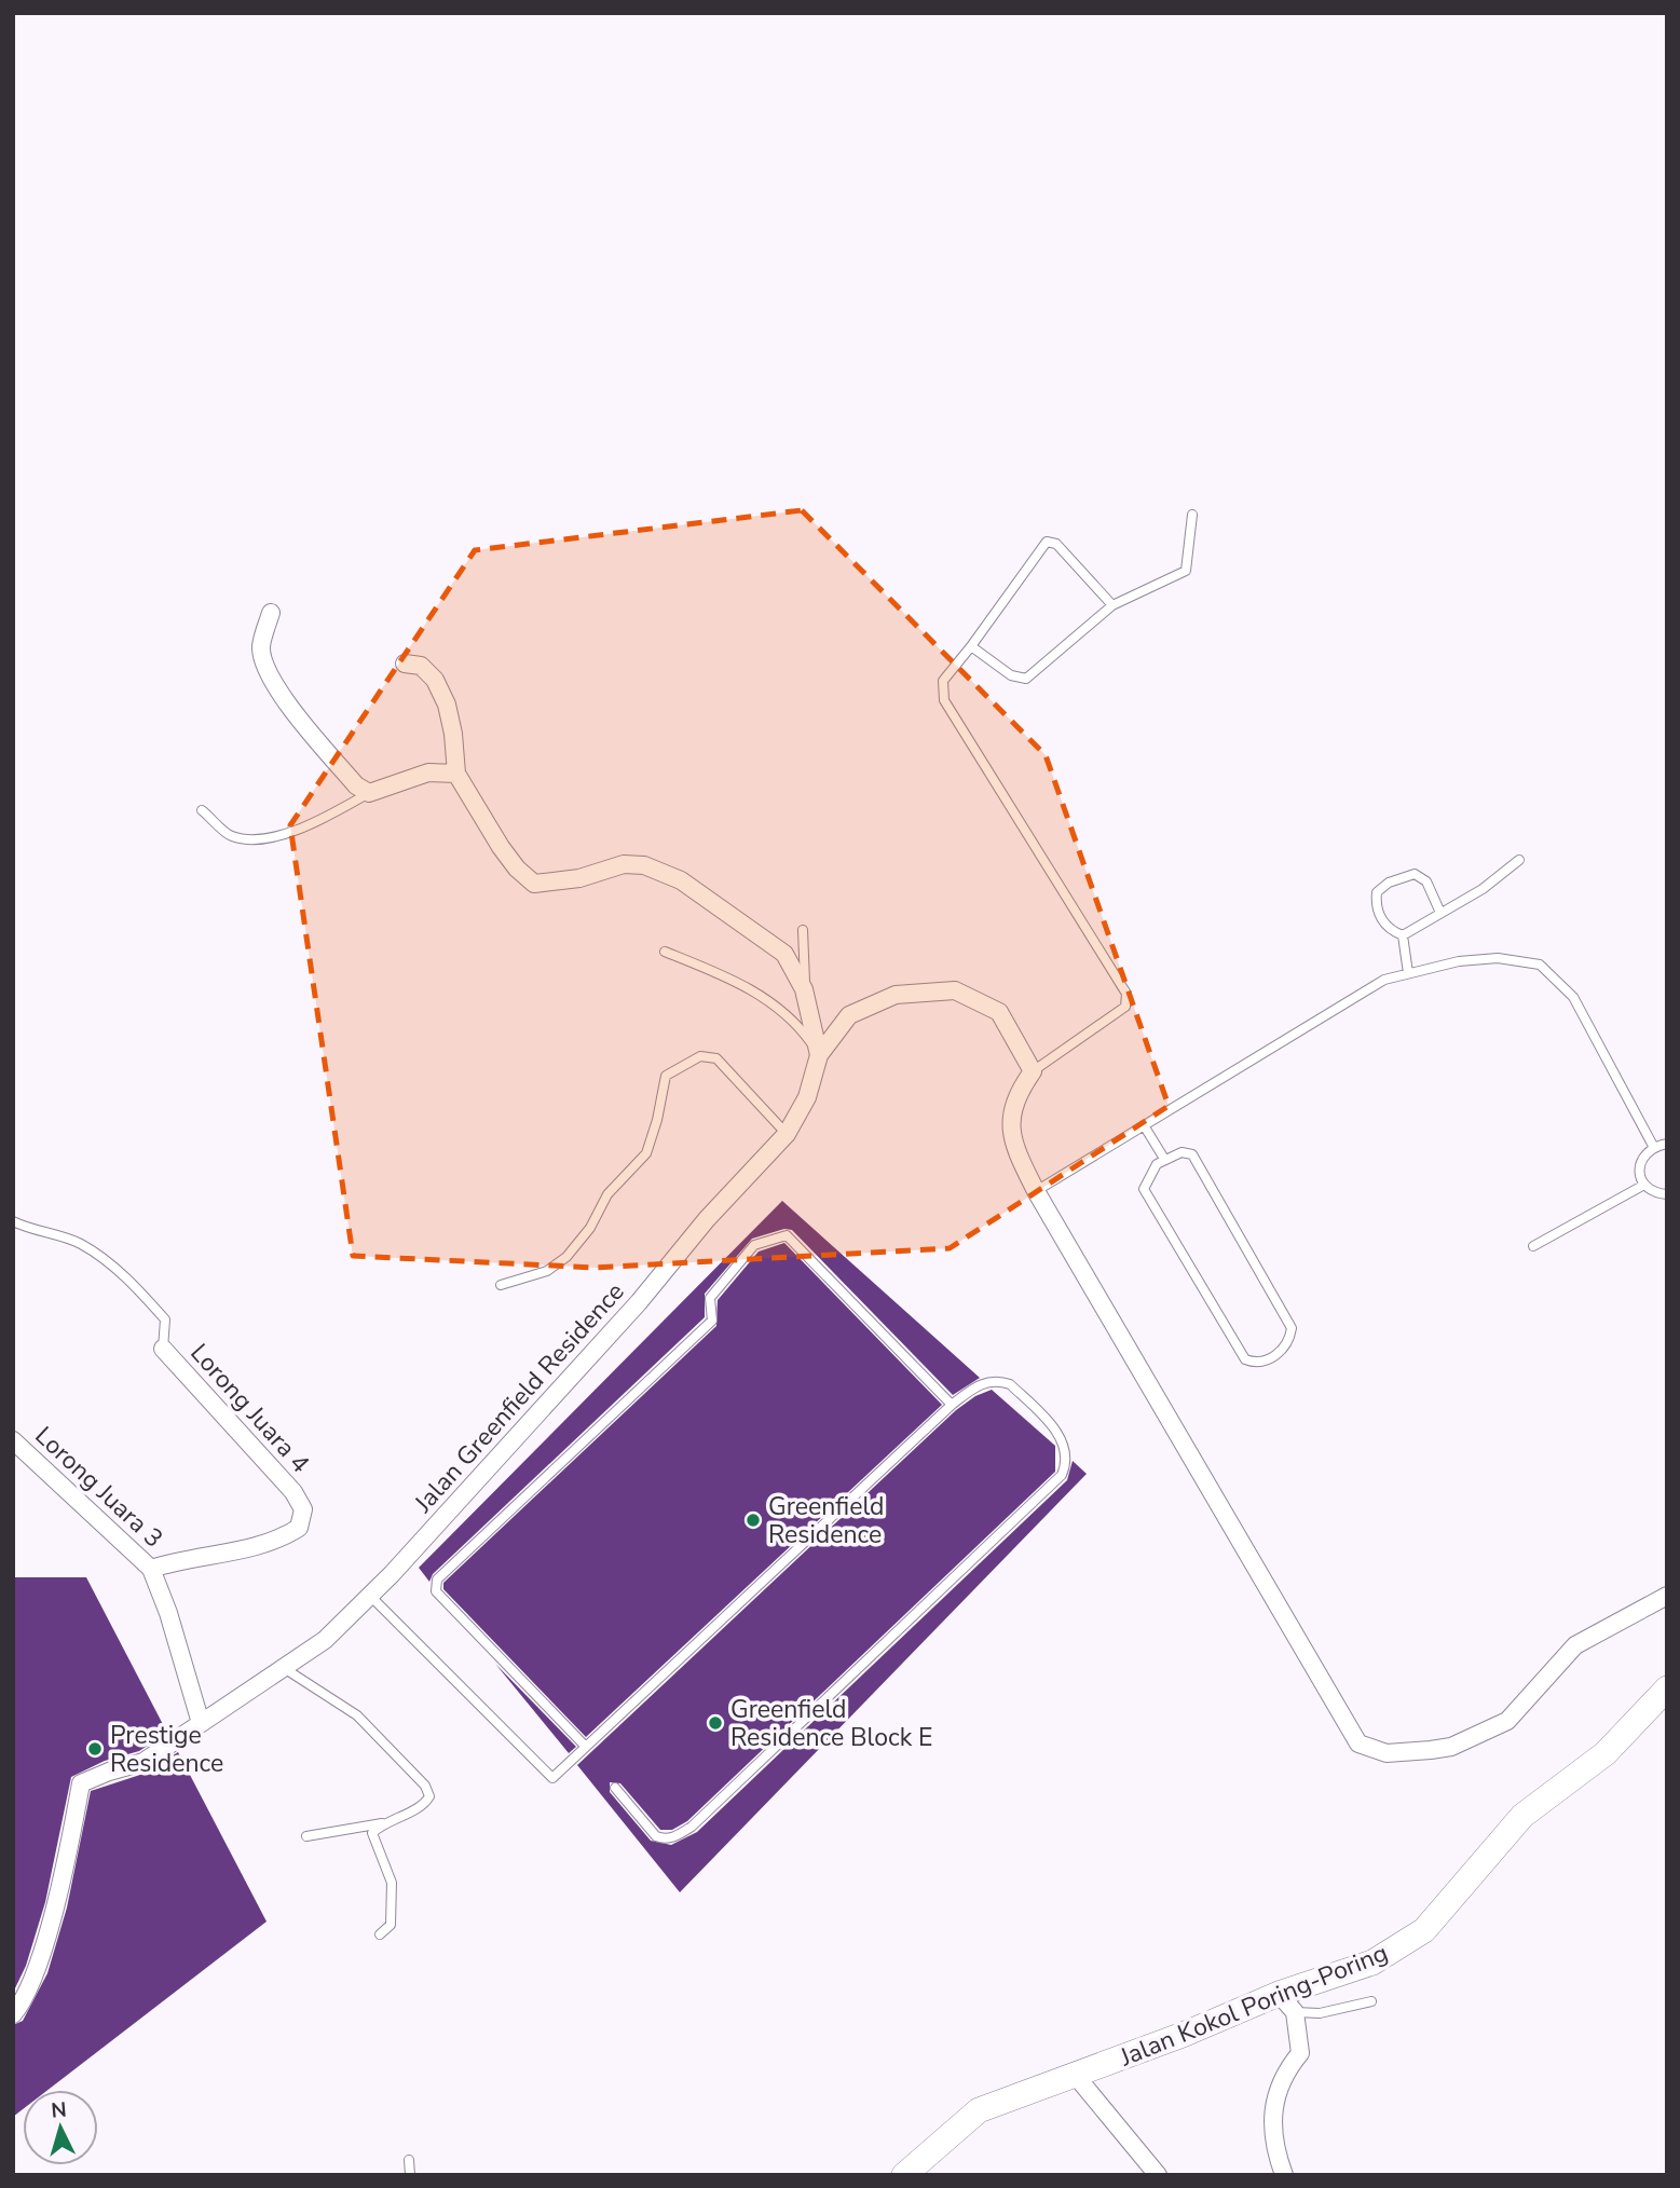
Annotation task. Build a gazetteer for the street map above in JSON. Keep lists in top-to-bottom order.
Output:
{
  "streets": {
    "main road": ["Jalan Kokol Poring-Poring"],
    "street": ["Jalan Greenfield Residence", "Lorong Juara 4", "Lorong Juara 3"]
  },
  "crossings": [
    ["Lorong Juara 4", "Lorong Juara 3"]
  ],
  "places": ["Greenfield Residence", "Greenfield Residence Block E", "Prestige Residence"],
  "north": "top"
}
